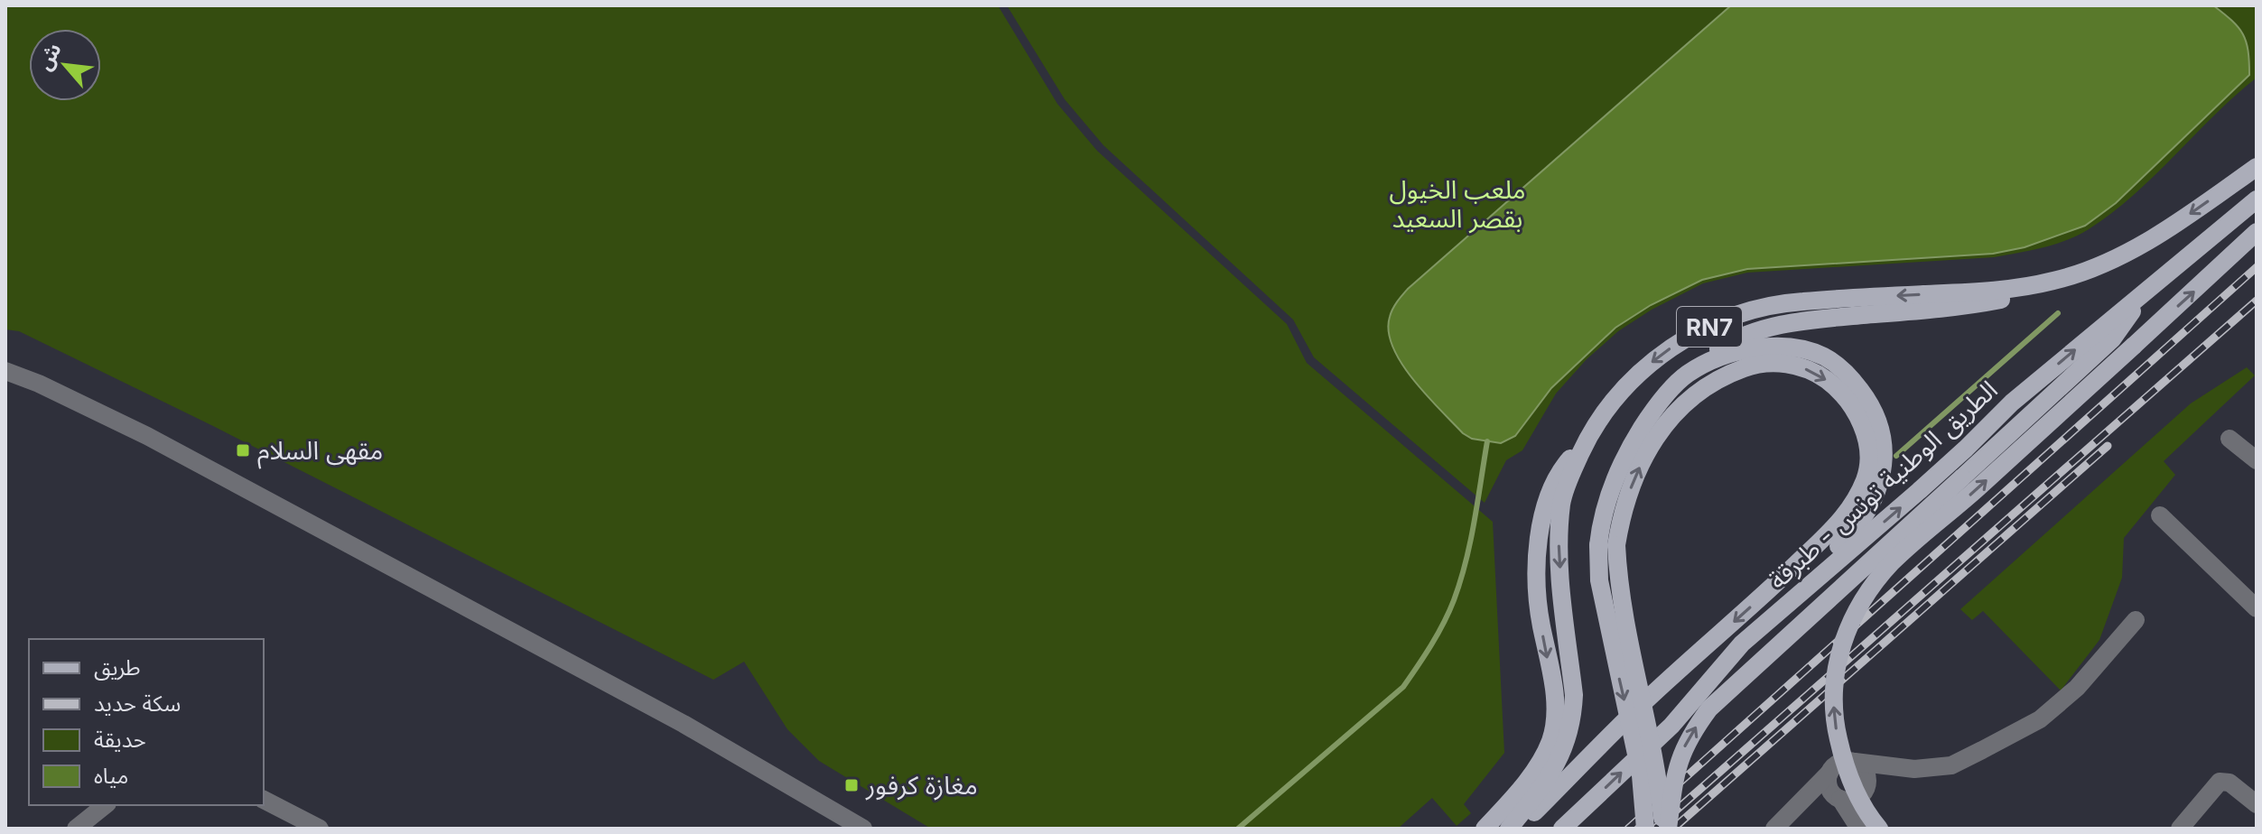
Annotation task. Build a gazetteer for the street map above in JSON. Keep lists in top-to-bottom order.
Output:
{
  "streets": {
    "main road": ["RN7", "الطريق الوطنية تونس - طبرقة"]
  },
  "parks": ["ملعب الخيول بقصر السعيد"],
  "places": {
    "transit": ["مقهى السلام", "مغازة كرفور"]
  },
  "legend": [
    "طريق",
    "سكة حديد",
    "حديقة",
    "مياه"
  ],
  "north": "top left"
}
